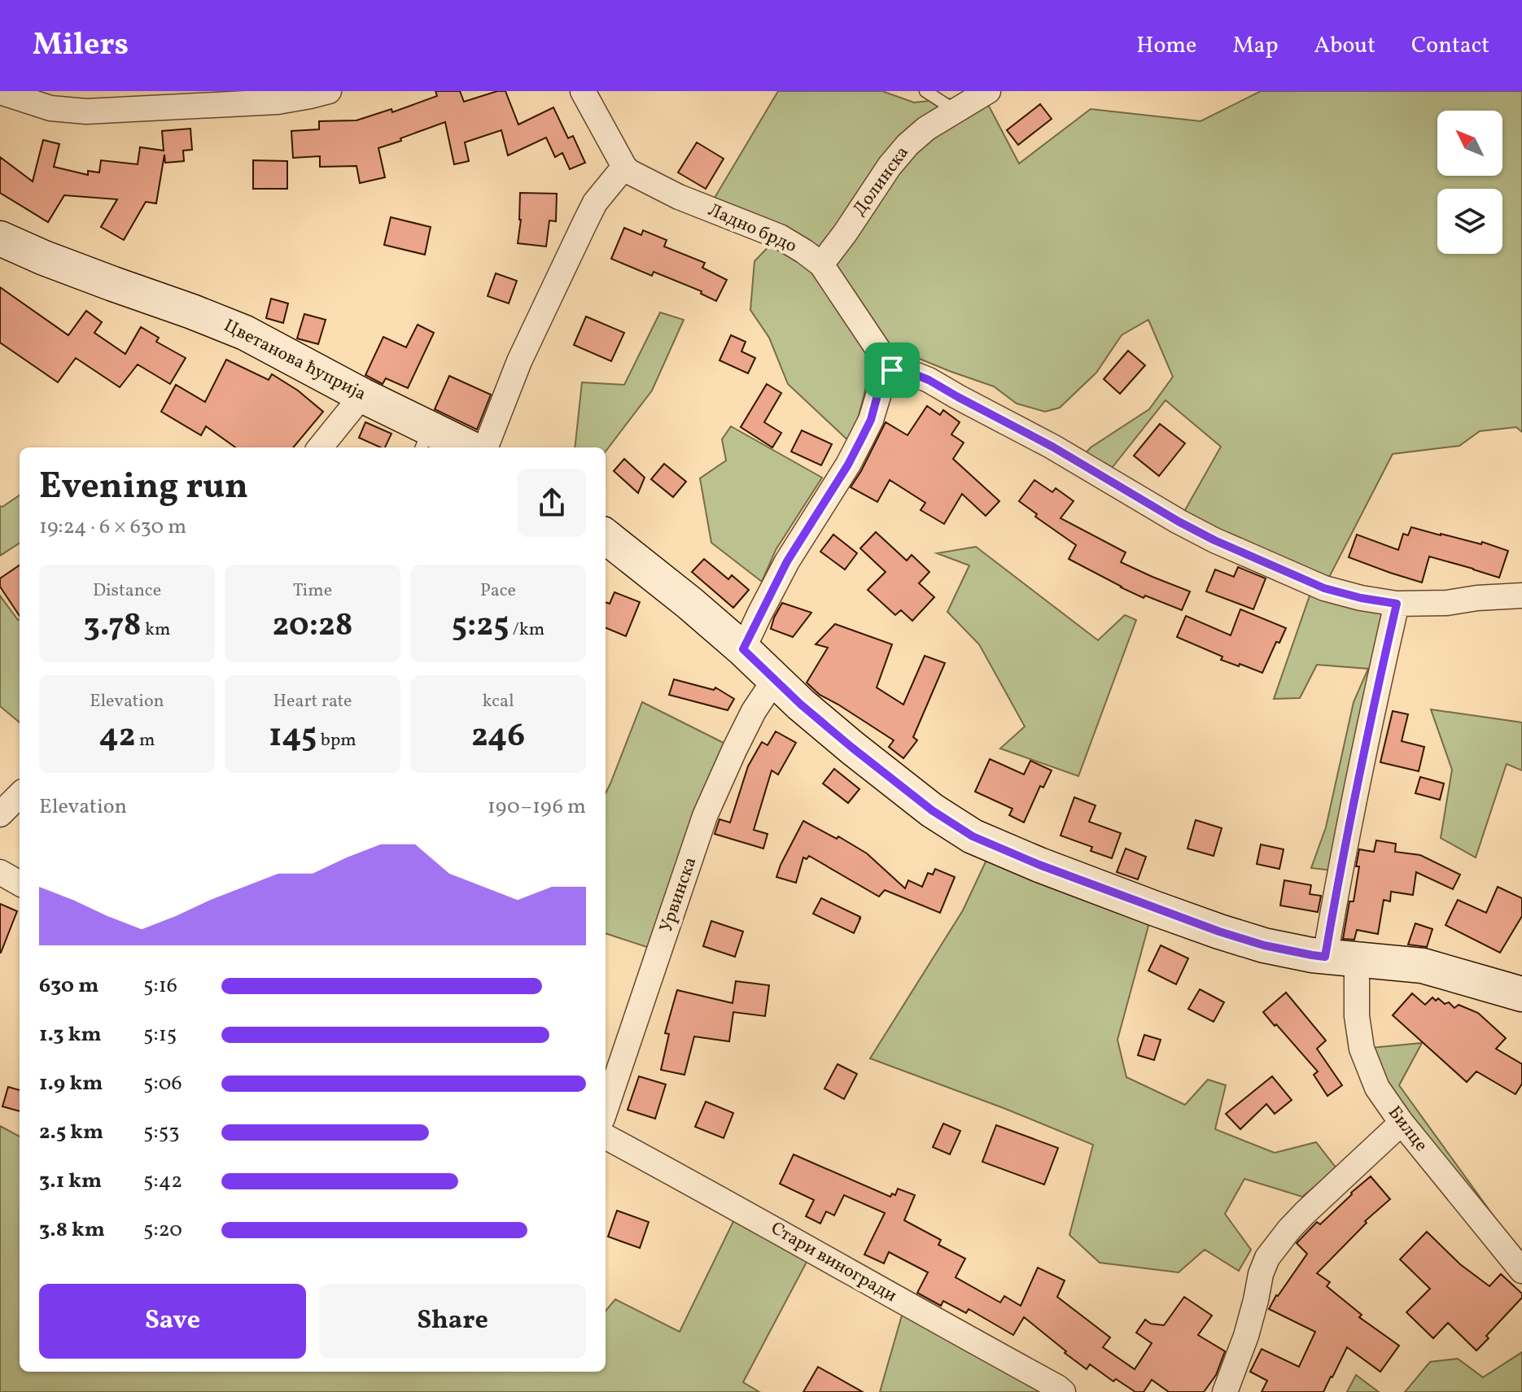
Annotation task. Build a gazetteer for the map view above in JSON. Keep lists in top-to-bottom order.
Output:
{
  "streets": {
    "street": [
      "Долинска",
      "Ладно брдо",
      "Цветанова ћуприја",
      "Урвинска",
      "Билце",
      "Стари виногради"
    ]
  },
  "crossings": [
    ["Долинска", "Ладно брдо"]
  ],
  "north": "top left",
  "page": {
    "header": "Milers",
    "nav": [
      "Home",
      "Map",
      "About",
      "Contact"
    ],
    "heading": ["Evening run", "19:24 · 6 × 630 m"],
    "stats": [
      ["Distance", "3.78 km"],
      ["Time", "20:28"],
      ["Pace", "5:25 /km"],
      ["Elevation", "42 m"],
      ["Heart rate", "145 bpm"],
      ["kcal", "246"]
    ],
    "chart": ["Elevation", "190–196 m"],
    "list": [
      {
        "name": "630 m",
        "note": "5:16"
      },
      {
        "name": "1.3 km",
        "note": "5:15"
      },
      {
        "name": "1.9 km",
        "note": "5:06"
      },
      {
        "name": "2.5 km",
        "note": "5:53"
      },
      {
        "name": "3.1 km",
        "note": "5:42"
      },
      {
        "name": "3.8 km",
        "note": "5:20"
      }
    ],
    "buttons": ["Save", "Share"]
  }
}
